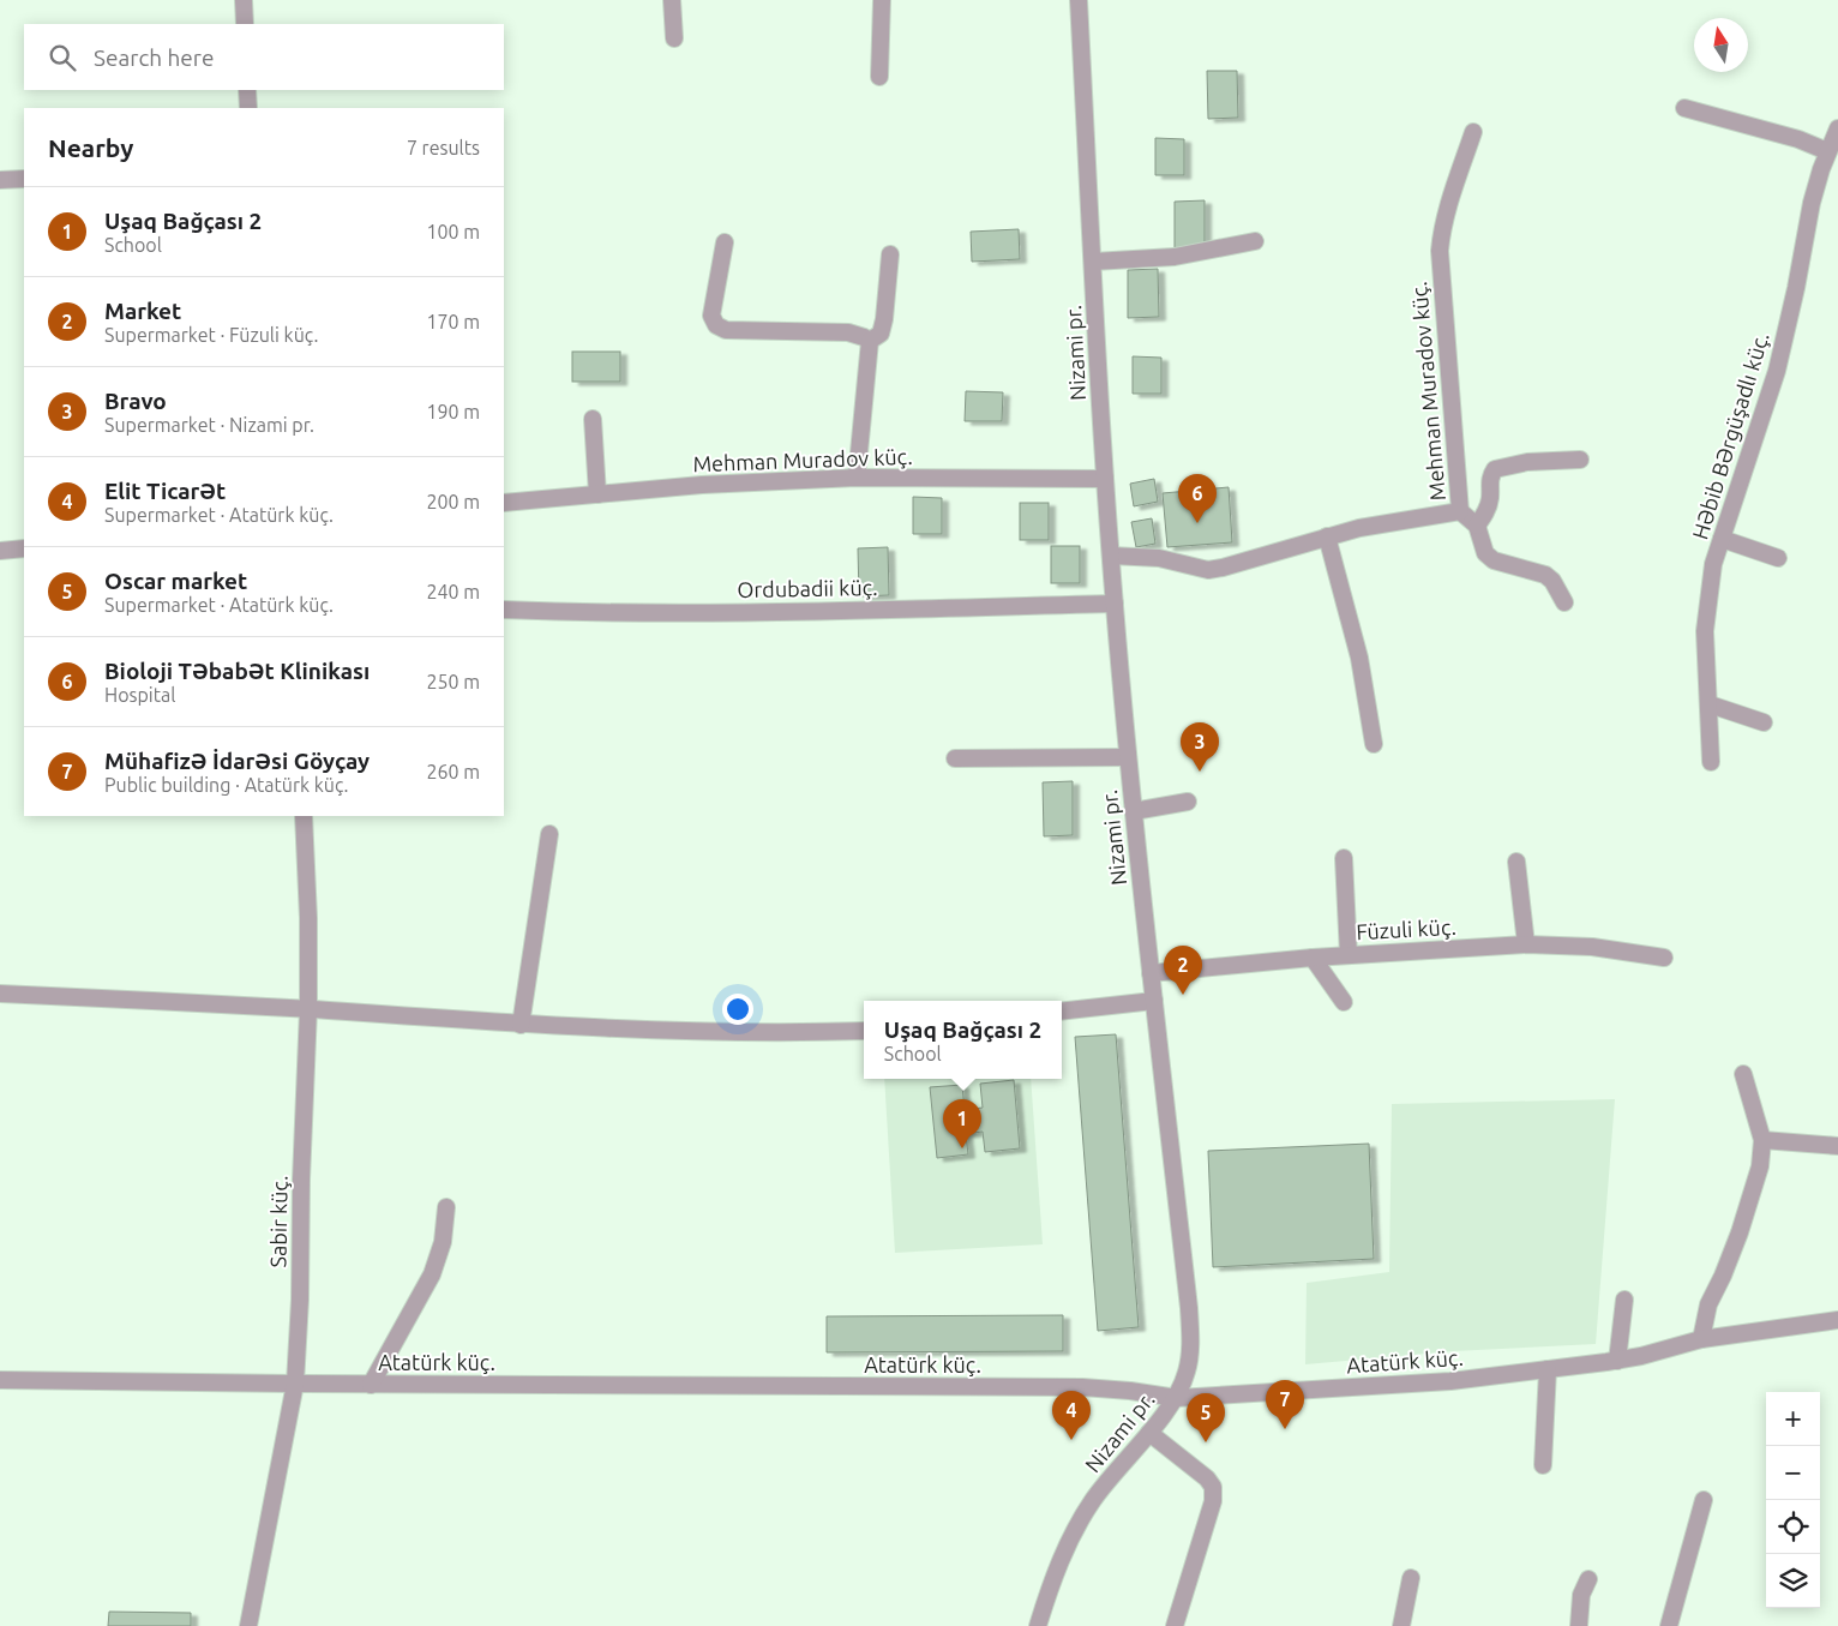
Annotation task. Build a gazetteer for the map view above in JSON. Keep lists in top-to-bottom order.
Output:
{
  "streets": {
    "street": [
      "Nizami pr.",
      "Mehman Muradov küç.",
      "Həbib Bərgüşadlı küç.",
      "Ordubadii küç.",
      "Füzuli küç.",
      "Sabir küç.",
      "Atatürk küç."
    ]
  },
  "crossings": [
    ["Nizami pr.", "Mehman Muradov küç."],
    ["Nizami pr.", "Ordubadii küç."],
    ["Nizami pr.", "Füzuli küç."],
    ["Nizami pr.", "Atatürk küç."],
    ["Sabir küç.", "Atatürk küç."]
  ],
  "north": "top",
  "page": {
    "search": "Search here",
    "heading": ["Nearby", "7 results"],
    "list": [
      {
        "mark": "1",
        "name": "Uşaq Bağçası 2",
        "note": "School",
        "value": "100 m"
      },
      {
        "mark": "2",
        "name": "Market",
        "note": "Supermarket · Füzuli küç.",
        "value": "170 m"
      },
      {
        "mark": "3",
        "name": "Bravo",
        "note": "Supermarket · Nizami pr.",
        "value": "190 m"
      },
      {
        "mark": "4",
        "name": "Elit Ticarət",
        "note": "Supermarket · Atatürk küç.",
        "value": "200 m"
      },
      {
        "mark": "5",
        "name": "Oscar market",
        "note": "Supermarket · Atatürk küç.",
        "value": "240 m"
      },
      {
        "mark": "6",
        "name": "Bioloji Təbabət Klinikası",
        "note": "Hospital",
        "value": "250 m"
      },
      {
        "mark": "7",
        "name": "Mühafizə İdarəsi Göyçay",
        "note": "Public building · Atatürk küç.",
        "value": "260 m"
      }
    ],
    "pins": [
      "6",
      "3",
      "2",
      "1",
      "7",
      "4",
      "5"
    ],
    "popup": ["Uşaq Bağçası 2", "School"],
    "map_buttons": ["+", "−"]
  }
}
